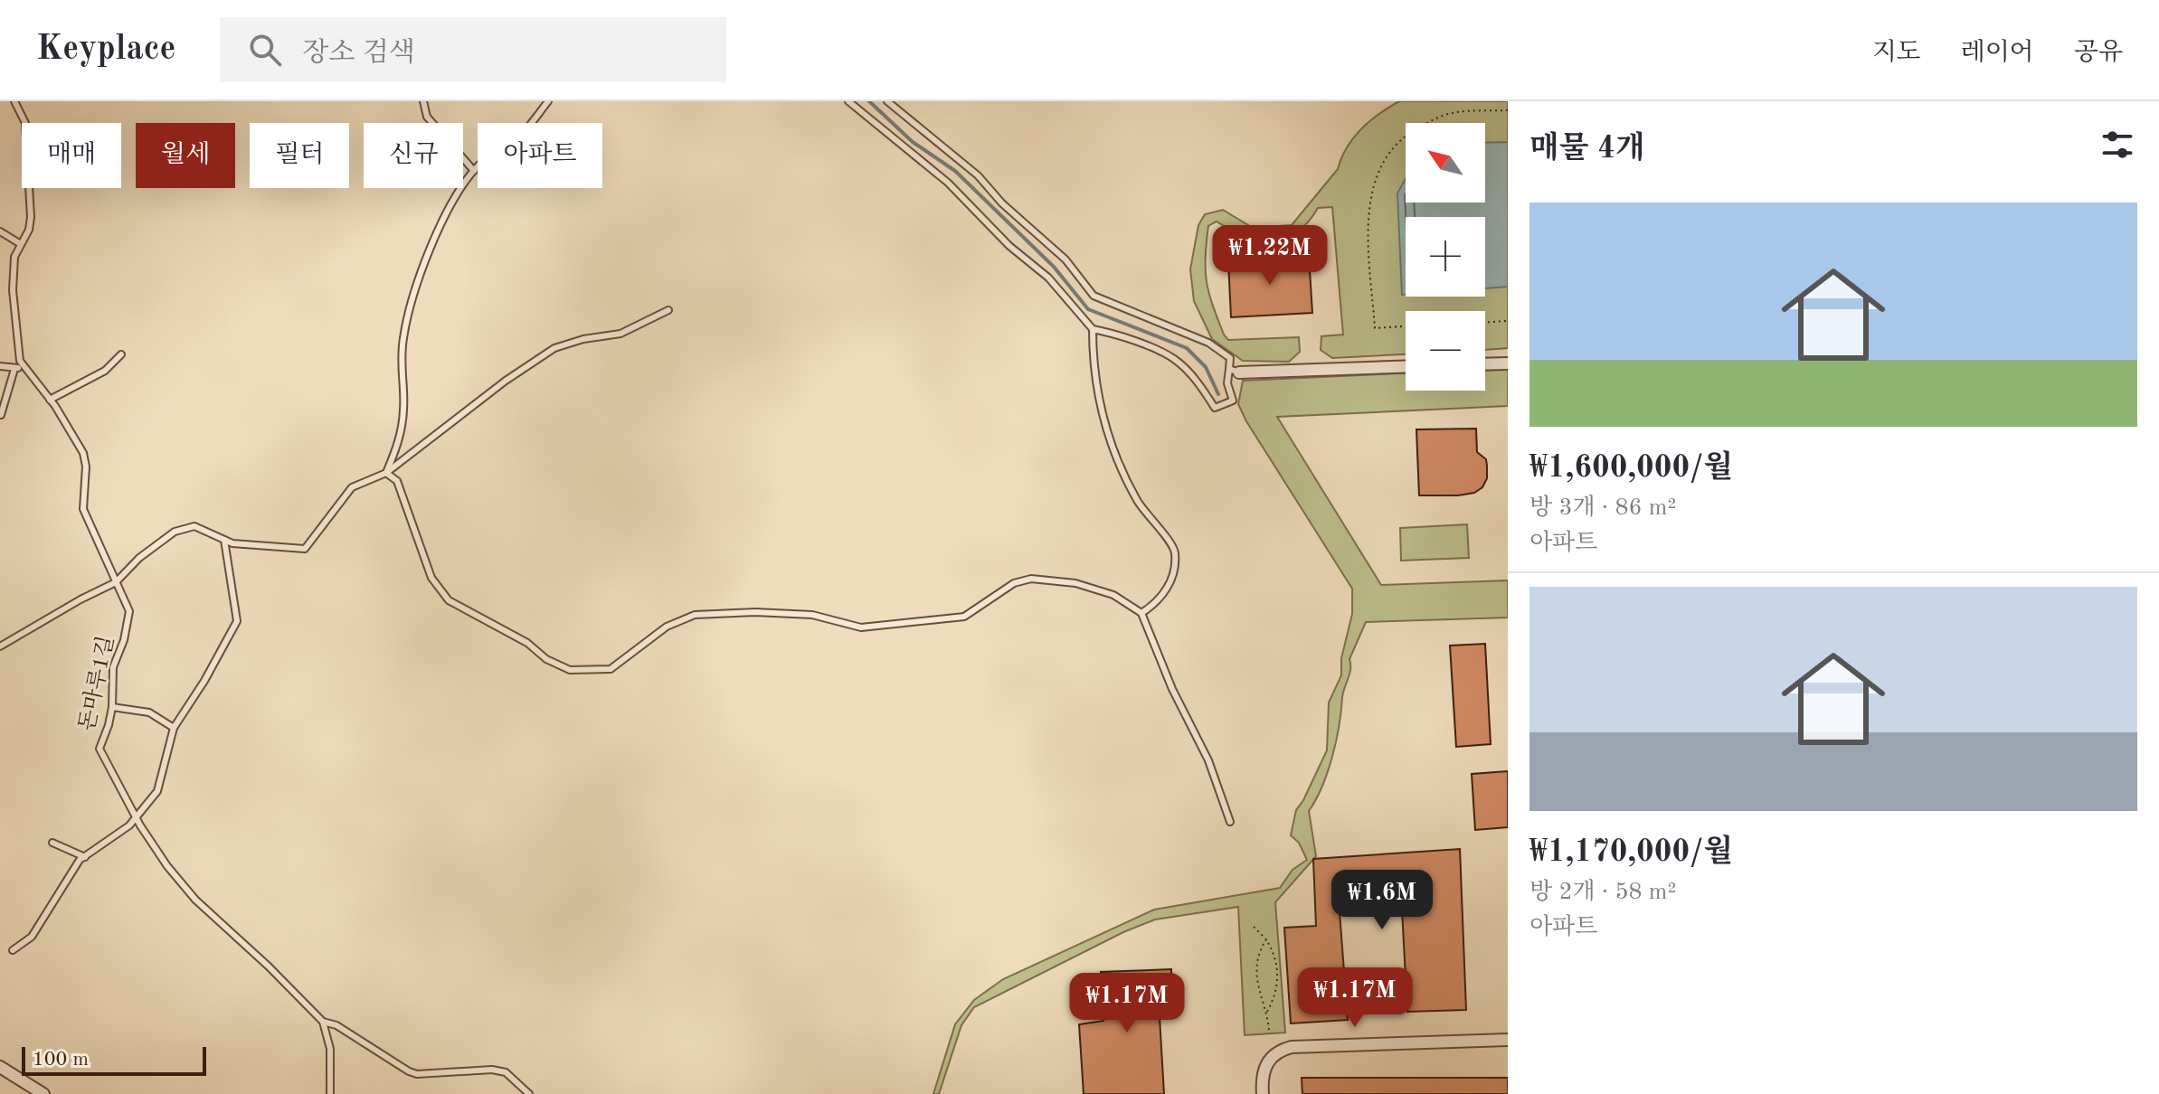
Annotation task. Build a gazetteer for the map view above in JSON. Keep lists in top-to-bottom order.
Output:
{
  "streets": {
    "lane": ["돈마루1길"]
  },
  "scale_bar": "100 m",
  "north": "top left",
  "page": {
    "header": "Keyplace",
    "search": "장소 검색",
    "nav": ["지도", "레이어", "공유"],
    "heading": "매물 4개",
    "map_buttons": ["+", "−"],
    "chip": [
      "매매",
      "월세",
      "필터",
      "신규",
      "아파트"
    ],
    "list": [
      {
        "name": "₩1,600,000/월",
        "note": "방 3개 · 86 m² · 아파트"
      },
      {
        "name": "₩1,170,000/월",
        "note": "방 2개 · 58 m² · 아파트"
      }
    ],
    "price": [
      "₩1.22M",
      "₩1.6M",
      "₩1.17M",
      "₩1.17M"
    ],
    "scale": "100 m"
  }
}
